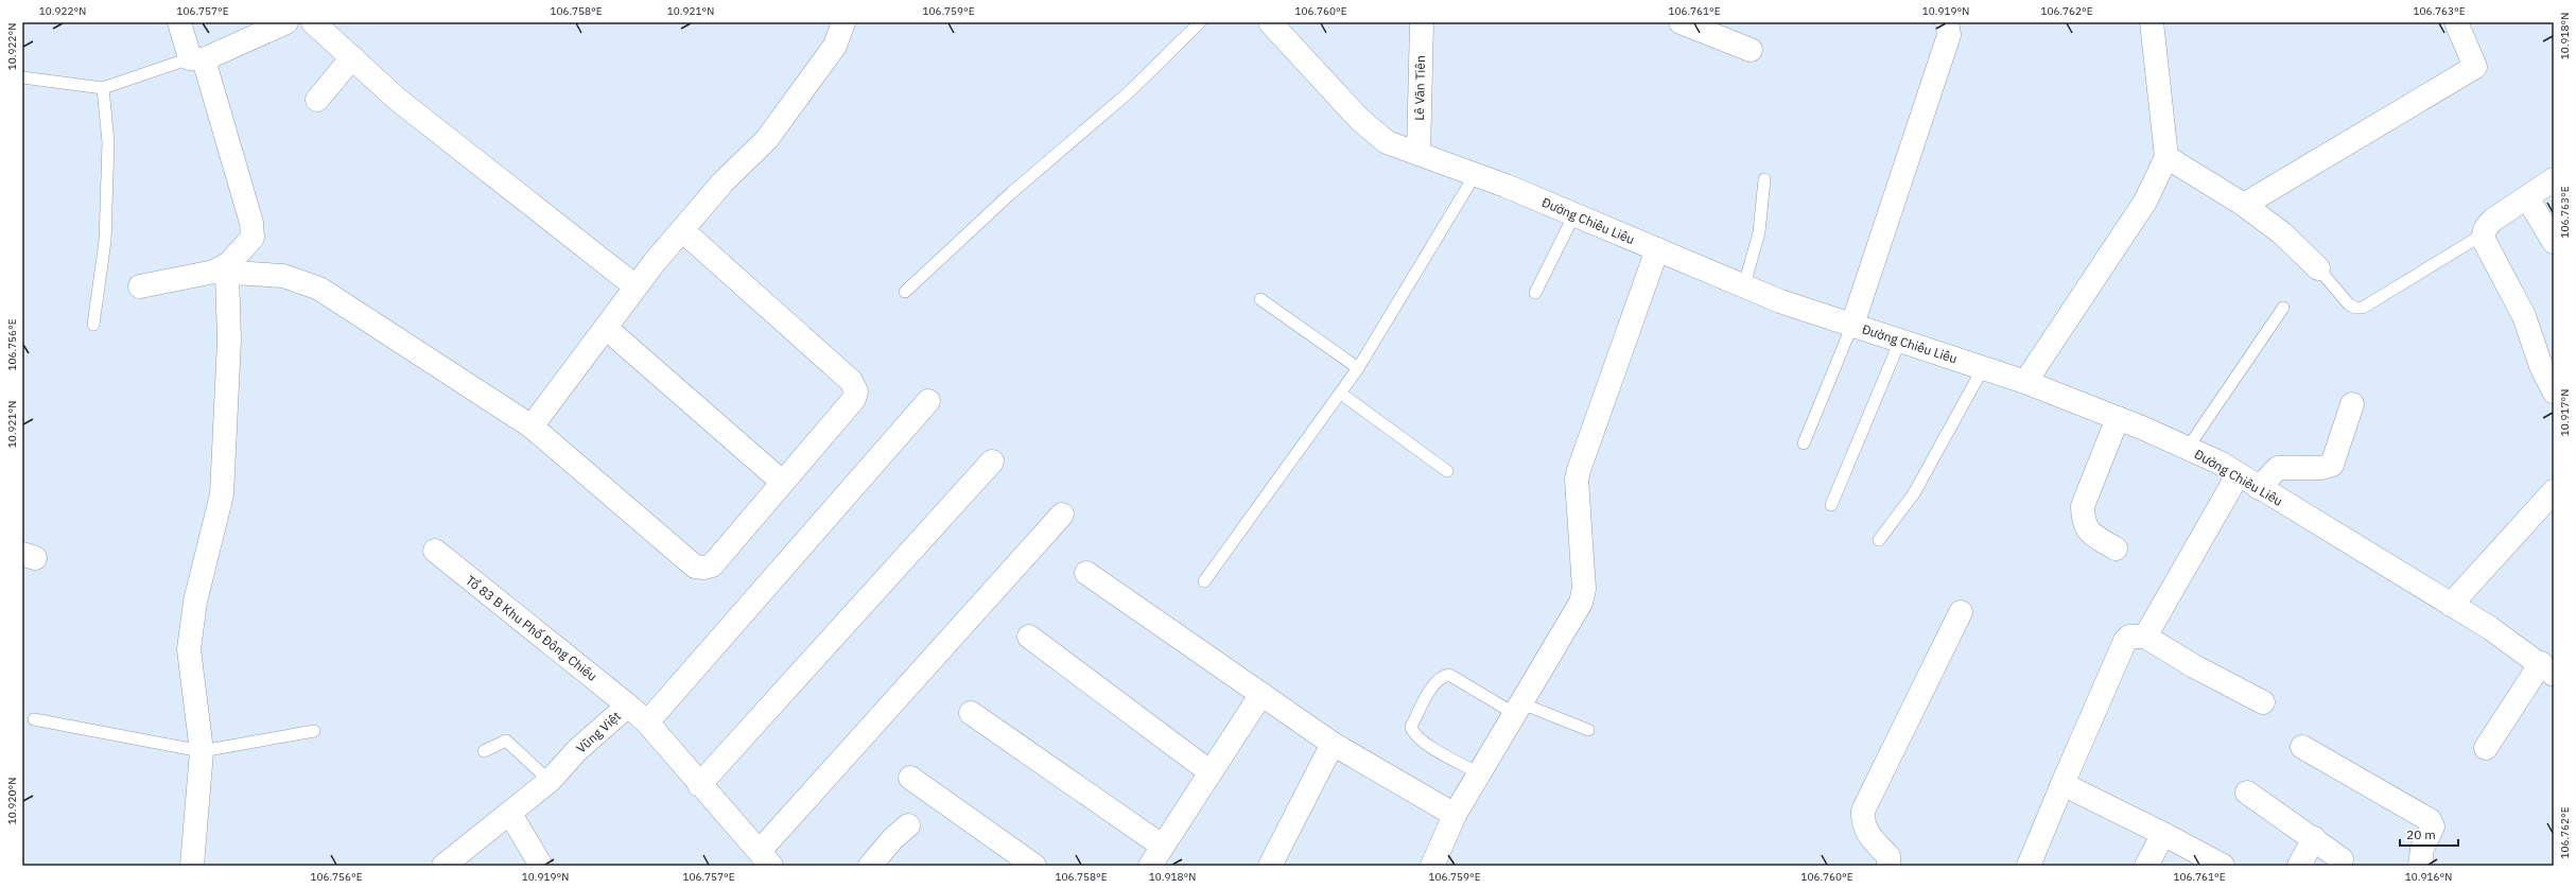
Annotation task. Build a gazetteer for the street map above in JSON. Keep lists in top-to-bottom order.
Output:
{
  "streets": {
    "street": [
      "Lê Văn Tiên",
      "Đường Chiêu Liêu",
      "Tổ 83 B Khu Phố Đông Chiêu",
      "Vũng Việt"
    ]
  },
  "crossings": [
    ["Lê Văn Tiên", "Đường Chiêu Liêu"],
    ["Tổ 83 B Khu Phố Đông Chiêu", "Vũng Việt"]
  ],
  "scale_bar": "20 m",
  "coordinates": [
    "10.922°N",
    "106.757°E",
    "106.758°E",
    "10.921°N",
    "106.759°E",
    "106.760°E",
    "106.761°E",
    "10.919°N",
    "106.762°E",
    "106.763°E",
    "10.918°N",
    "106.756°E",
    "10.917°N",
    "10.920°N",
    "10.916°N"
  ]
}
